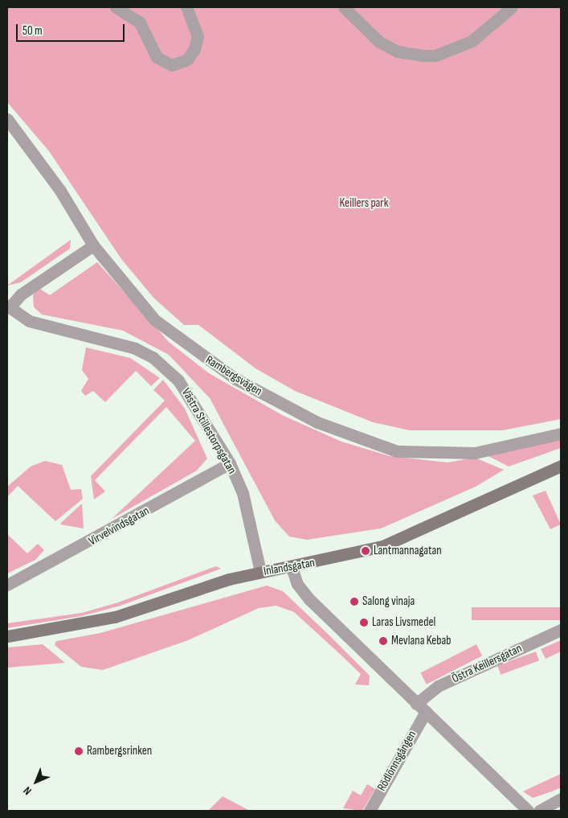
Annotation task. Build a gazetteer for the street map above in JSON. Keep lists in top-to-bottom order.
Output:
{
  "streets": {
    "street": [
      "Rambergsvägen",
      "Västra Stillestorpsgatan",
      "Virvelvindsgatan",
      "Inlandsgatan",
      "Östra Keillersgatan",
      "Rödlönnsgången"
    ]
  },
  "crossings": [
    ["Rambergsvägen", "Västra Stillestorpsgatan"],
    ["Västra Stillestorpsgatan", "Virvelvindsgatan"],
    ["Västra Stillestorpsgatan", "Inlandsgatan"]
  ],
  "parks": ["Keillers park"],
  "places": [
    "Lantmannagatan",
    "Salong vinaja",
    "Laras Livsmedel",
    "Mevlana Kebab",
    "Rambergsrinken"
  ],
  "scale_bar": "50 m",
  "north": "bottom left"
}
